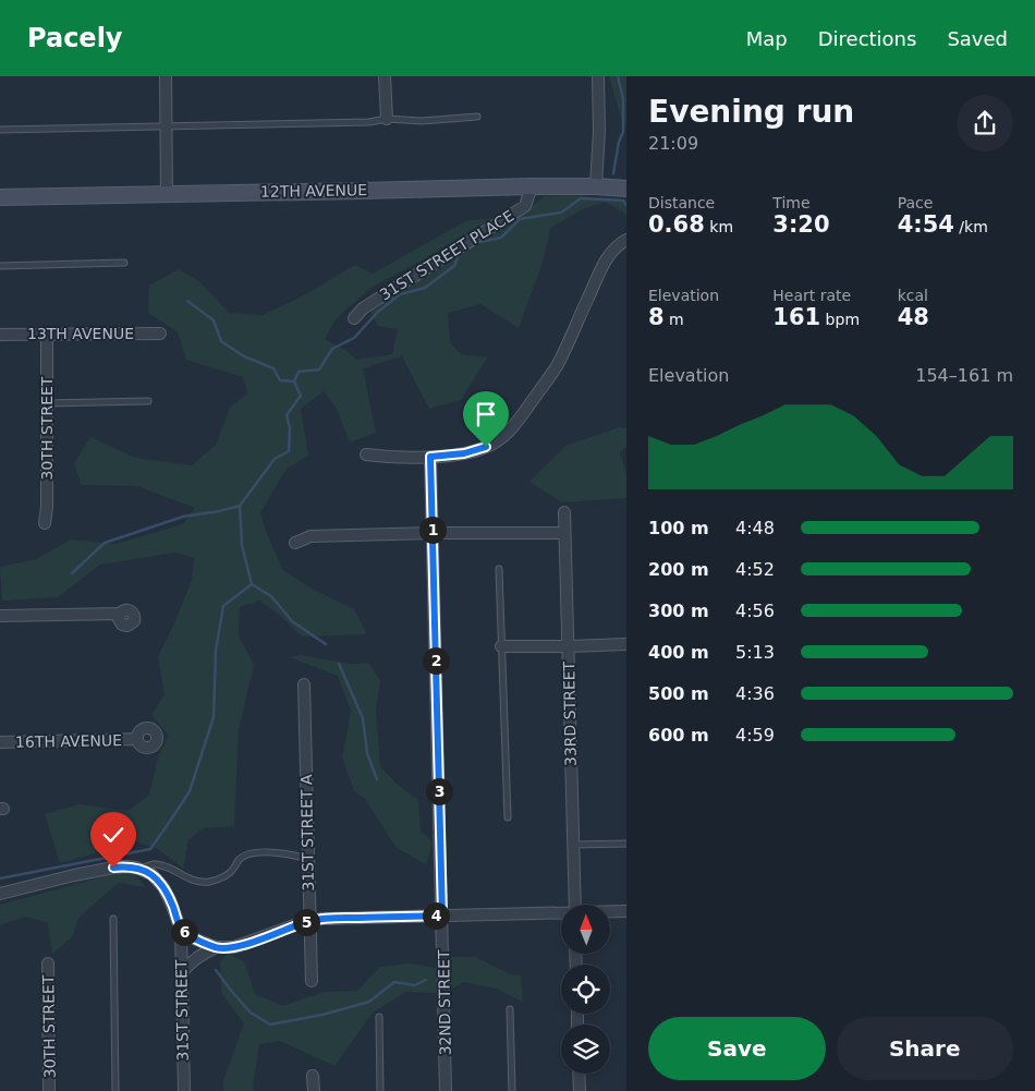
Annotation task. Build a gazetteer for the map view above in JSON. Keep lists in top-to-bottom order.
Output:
{
  "streets": {
    "street": [
      "12TH AVENUE",
      "31ST STREET PLACE",
      "13TH AVENUE",
      "30TH STREET",
      "33RD STREET",
      "16TH AVENUE",
      "31ST STREET A",
      "32ND STREET",
      "31ST STREET"
    ]
  },
  "crossings": [
    ["12TH AVENUE", "31ST STREET PLACE"],
    ["13TH AVENUE", "30TH STREET"]
  ],
  "north": "top",
  "page": {
    "header": "Pacely",
    "nav": ["Map", "Directions", "Saved"],
    "heading": ["Evening run", "21:09"],
    "stats": [
      ["Distance", "0.68 km"],
      ["Time", "3:20"],
      ["Pace", "4:54 /km"],
      ["Elevation", "8 m"],
      ["Heart rate", "161 bpm"],
      ["kcal", "48"]
    ],
    "chart": ["Elevation", "154–161 m"],
    "list": [
      {
        "name": "100 m",
        "note": "4:48"
      },
      {
        "name": "200 m",
        "note": "4:52"
      },
      {
        "name": "300 m",
        "note": "4:56"
      },
      {
        "name": "400 m",
        "note": "5:13"
      },
      {
        "name": "500 m",
        "note": "4:36"
      },
      {
        "name": "600 m",
        "note": "4:59"
      }
    ],
    "pins": [
      "1",
      "2",
      "3",
      "4",
      "5",
      "6"
    ],
    "buttons": ["Save", "Share"]
  }
}
